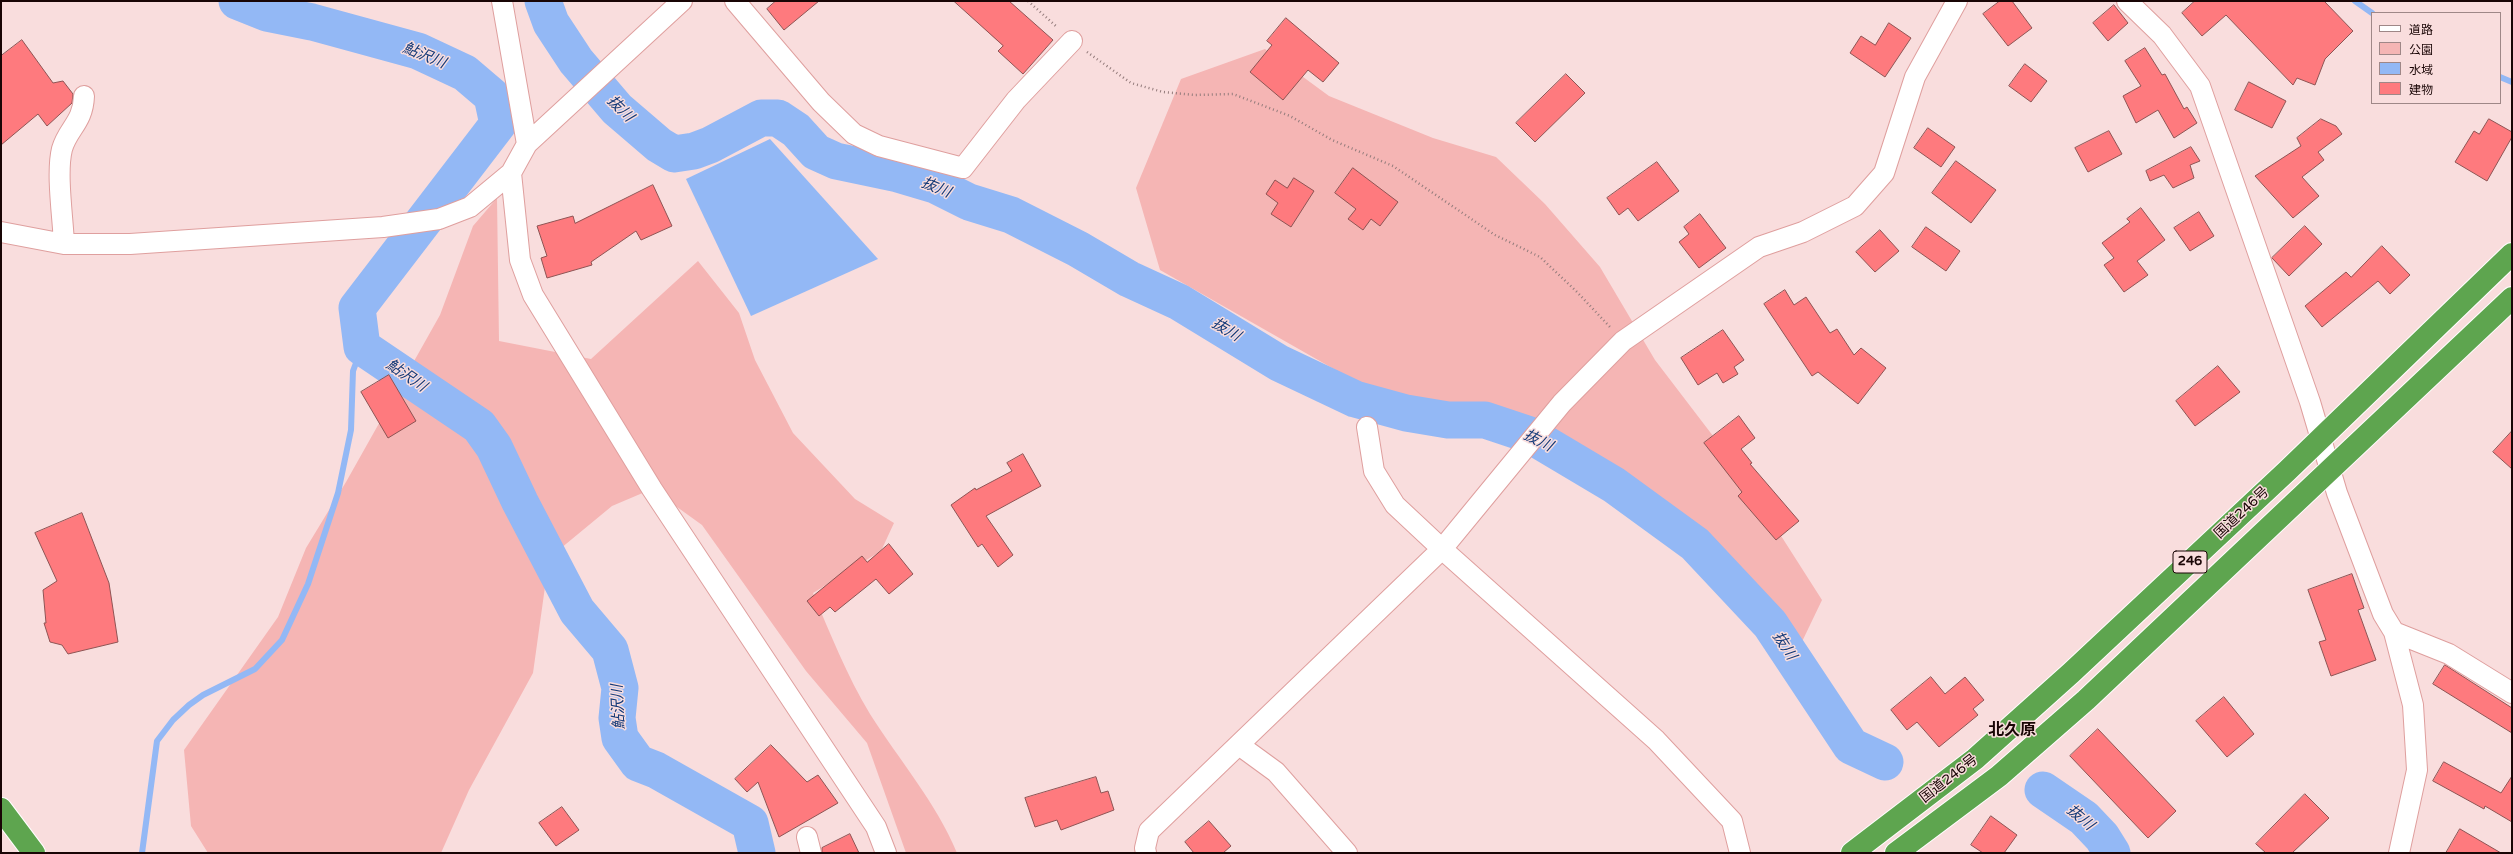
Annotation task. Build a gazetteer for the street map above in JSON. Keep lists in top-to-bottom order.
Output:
{
  "streets": {
    "highway": ["国道246号", "246"]
  },
  "districts": ["北久原"],
  "water": ["鮎沢川", "抜川"],
  "legend": [
    "道路",
    "公園",
    "水域",
    "建物"
  ]
}
